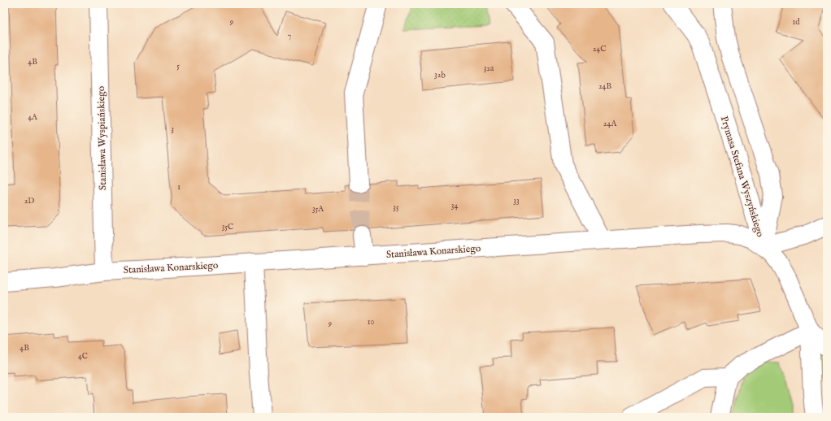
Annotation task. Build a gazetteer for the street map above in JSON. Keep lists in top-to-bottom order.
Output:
{
  "streets": {
    "street": ["Stanisława Wyspiańskiego", "Prymasa Stefana Wyszyńskiego", "Stanisława Konarskiego"]
  },
  "crossings": [
    ["Stanisława Wyspiańskiego", "Stanisława Konarskiego"],
    ["Prymasa Stefana Wyszyńskiego", "Stanisława Konarskiego"]
  ],
  "house_numbers": [
    "9",
    "1d",
    "7",
    "24C",
    "4B",
    "5",
    "32a",
    "32b",
    "24B",
    "4A",
    "24A",
    "3",
    "1",
    "2D",
    "33",
    "34",
    "35",
    "35A",
    "35C",
    "10",
    "9",
    "4B",
    "4C"
  ]
}
